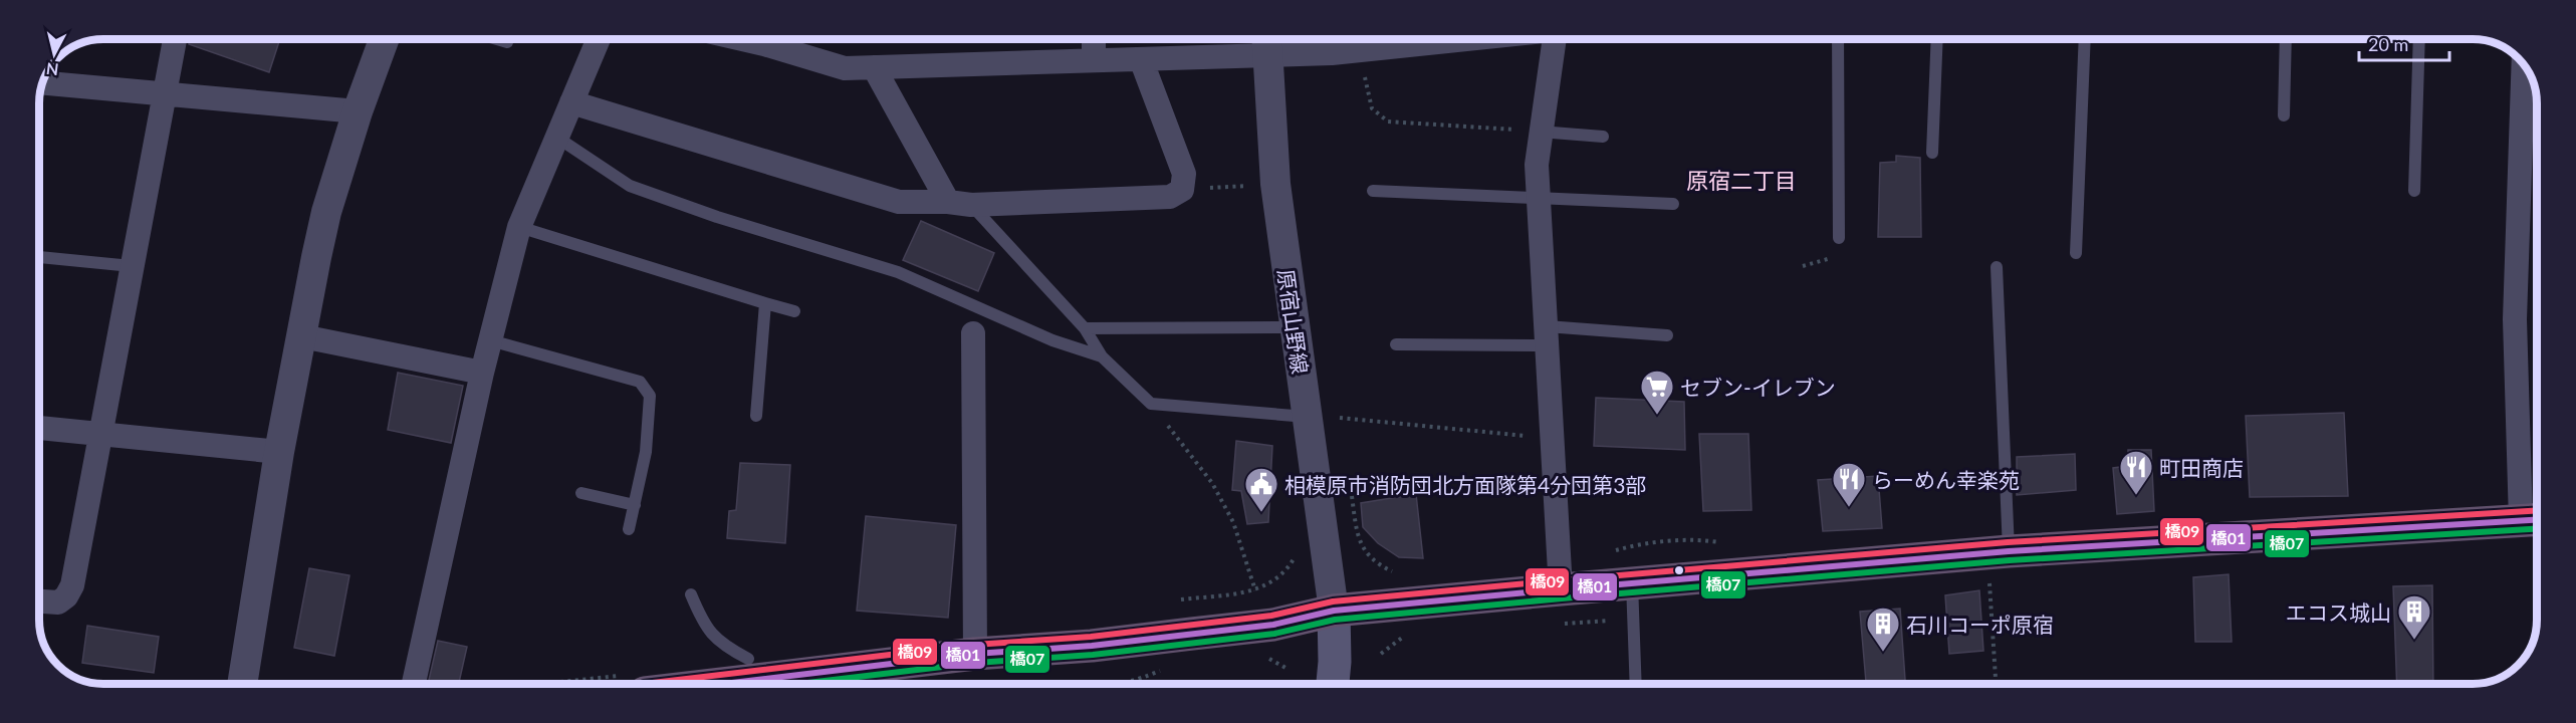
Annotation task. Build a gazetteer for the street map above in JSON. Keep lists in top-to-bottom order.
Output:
{
  "streets": {
    "street": ["原宿山野線"]
  },
  "districts": ["原宿二丁目"],
  "places": {
    "supermarket": ["セブン-イレブン"],
    "restaurant": ["町田商店", "らーめん幸楽苑"],
    "public building": ["相模原市消防団北方面隊第4分団第3部"],
    "building": ["エコス城山", "石川コーポ原宿"]
  },
  "lines": ["transit line 橋09", "transit line 橋01", "transit line 橋07"],
  "scale_bar": "20 m",
  "north": "bottom"
}
